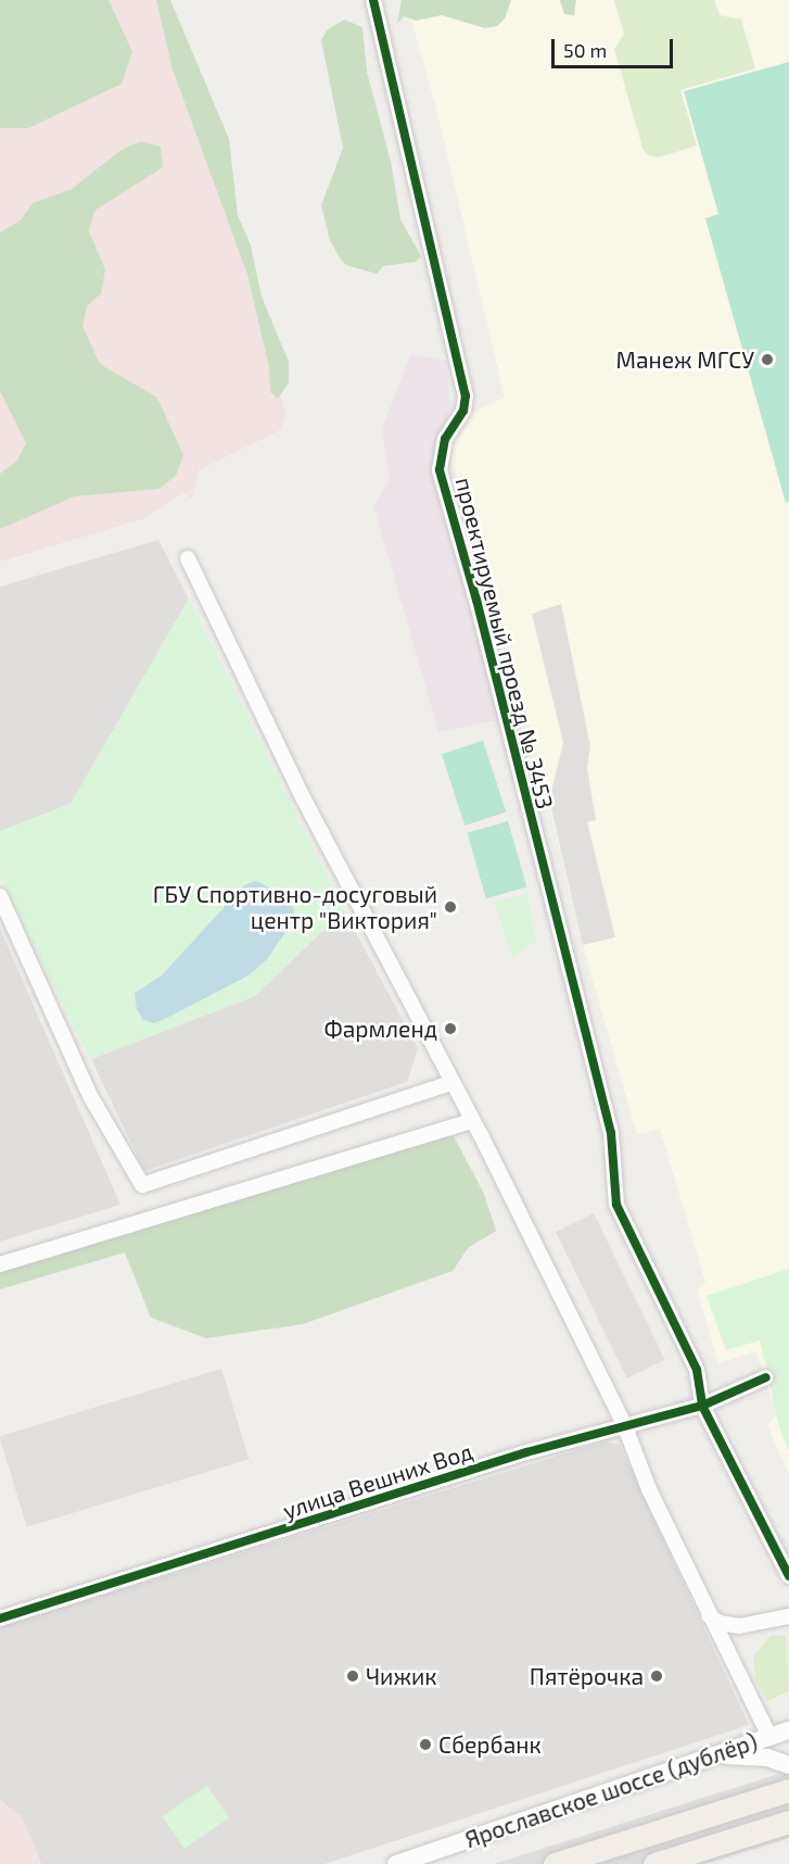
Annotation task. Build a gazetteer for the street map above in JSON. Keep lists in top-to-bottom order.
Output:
{
  "streets": {
    "street": ["проектируемый проезд № 3453", "улица Вешних Вод", "Ярославское шоссе (дублёр)"]
  },
  "crossings": [
    ["проектируемый проезд № 3453", "улица Вешних Вод"]
  ],
  "places": [
    "Манеж МГСУ",
    "ГБУ Спортивно-досуговый центр \"Виктория\"",
    "Фармленд",
    "Чижик",
    "Пятёрочка",
    "Сбербанк"
  ],
  "scale_bar": "50 m"
}
